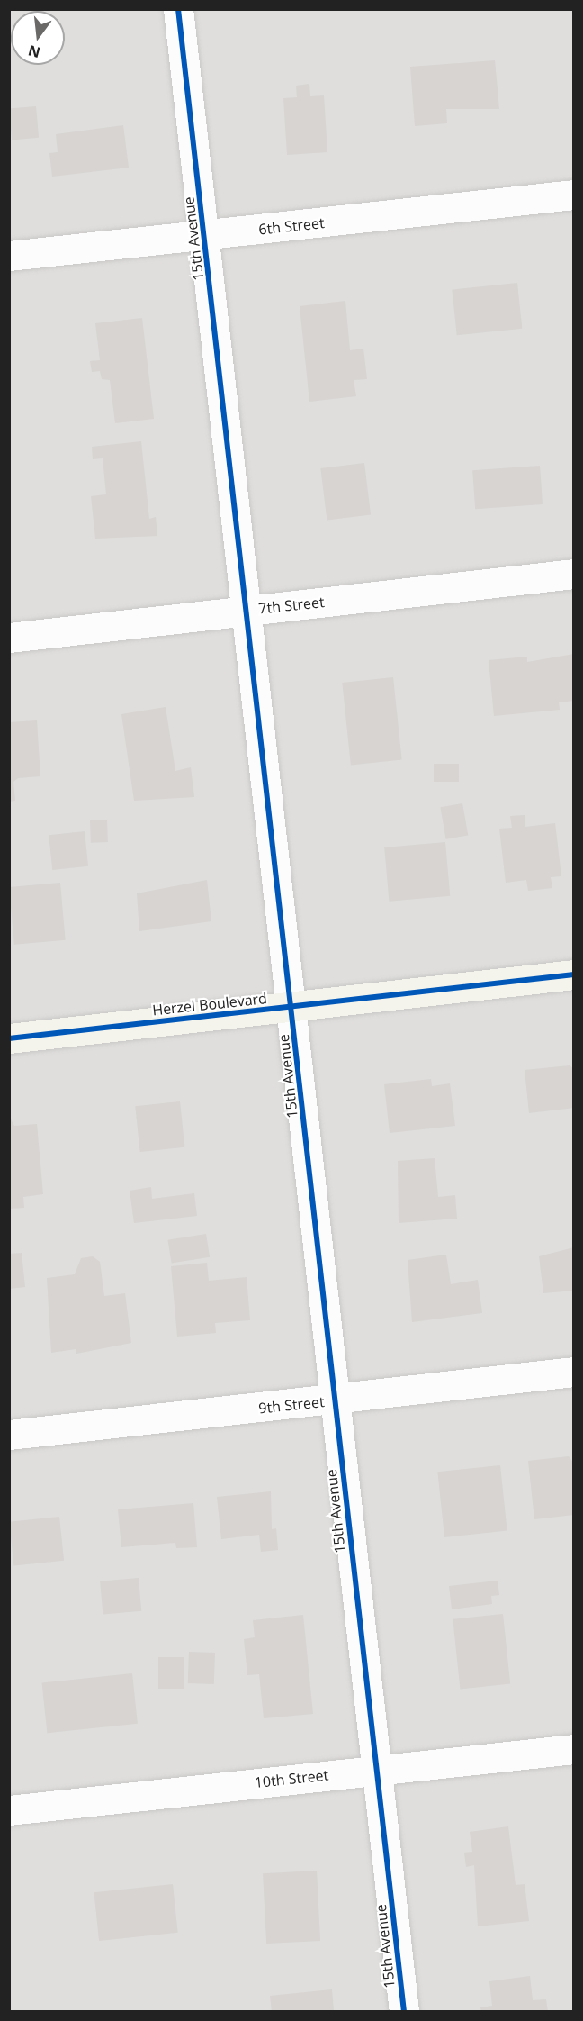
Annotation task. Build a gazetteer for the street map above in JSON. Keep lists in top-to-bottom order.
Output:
{
  "streets": {
    "street": [
      "6th Street",
      "15th Avenue",
      "7th Street",
      "Herzel Boulevard",
      "9th Street",
      "10th Street"
    ]
  },
  "crossings": [
    ["6th Street", "15th Avenue"],
    ["15th Avenue", "7th Street"],
    ["15th Avenue", "Herzel Boulevard"],
    ["15th Avenue", "9th Street"],
    ["15th Avenue", "10th Street"]
  ],
  "north": "bottom"
}
